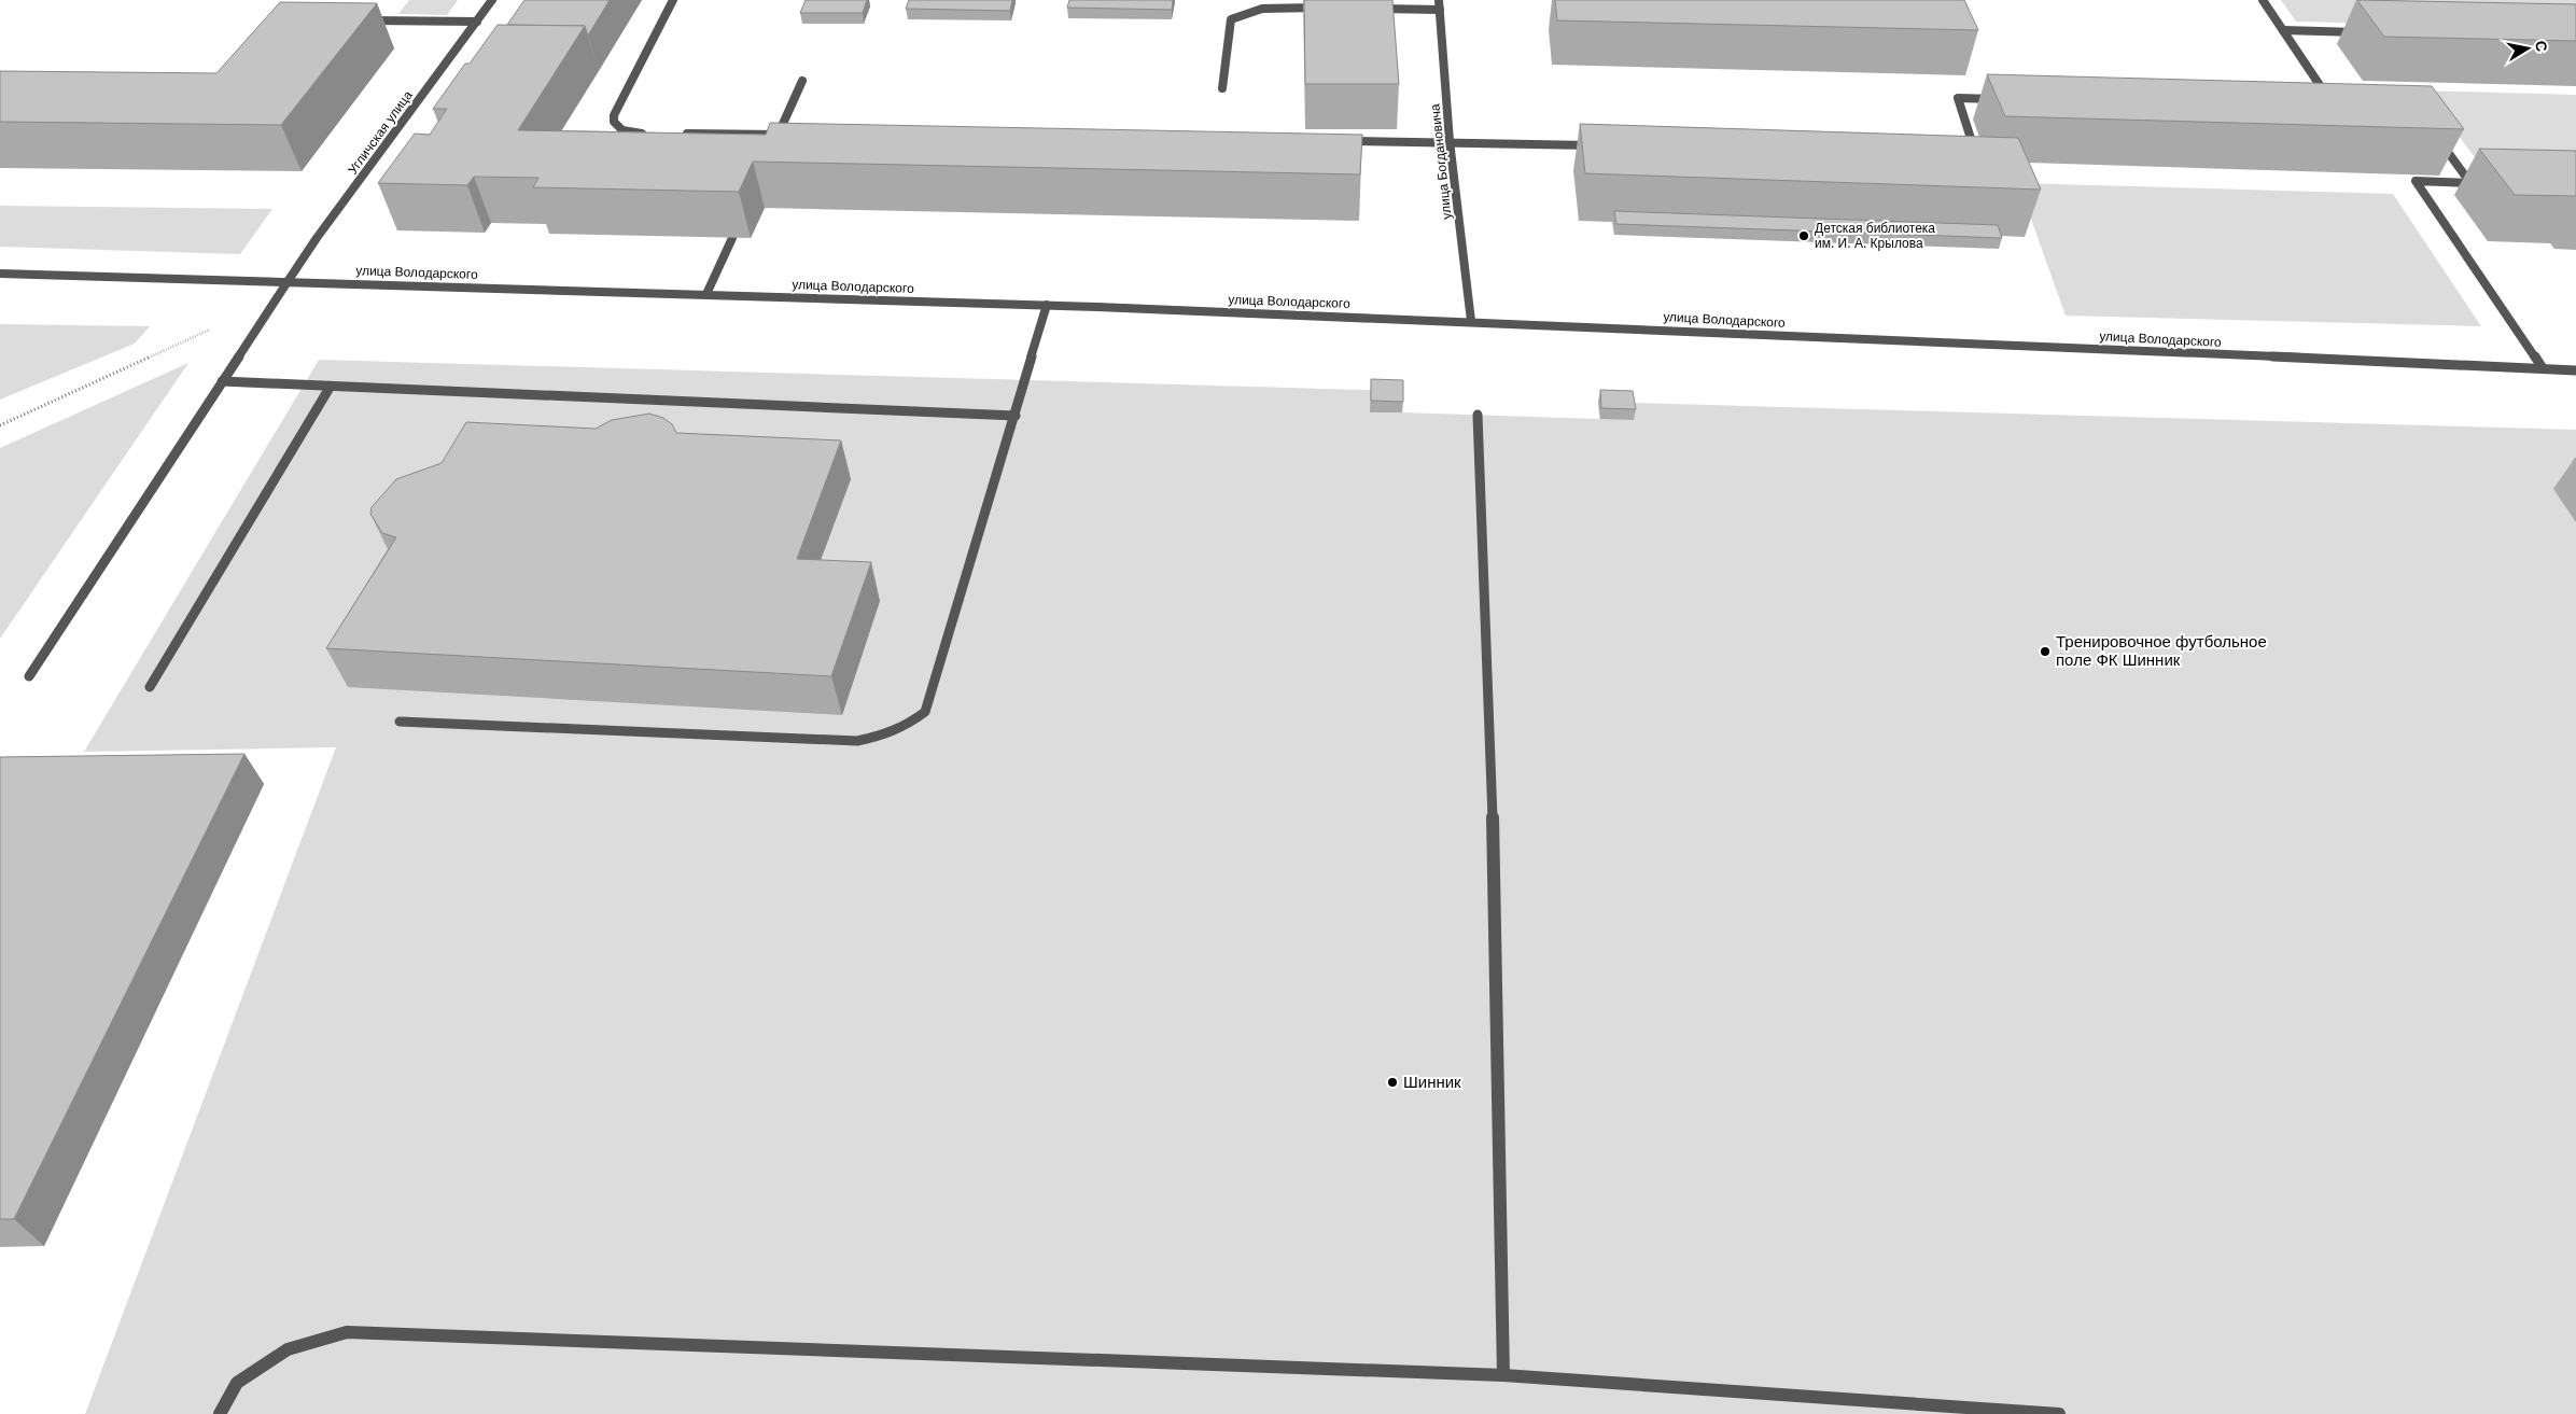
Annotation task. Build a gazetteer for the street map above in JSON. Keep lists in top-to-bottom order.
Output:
{
  "streets": {
    "street": ["Угличская улица", "улица Богдановича", "улица Володарского"]
  },
  "crossings": [
    ["Угличская улица", "улица Володарского"],
    ["улица Богдановича", "улица Володарского"]
  ],
  "places": ["Детская библиотека им. И. А. Крылова", "Тренировочное футбольное поле ФК Шинник", "Шинник"],
  "north": "right"
}
